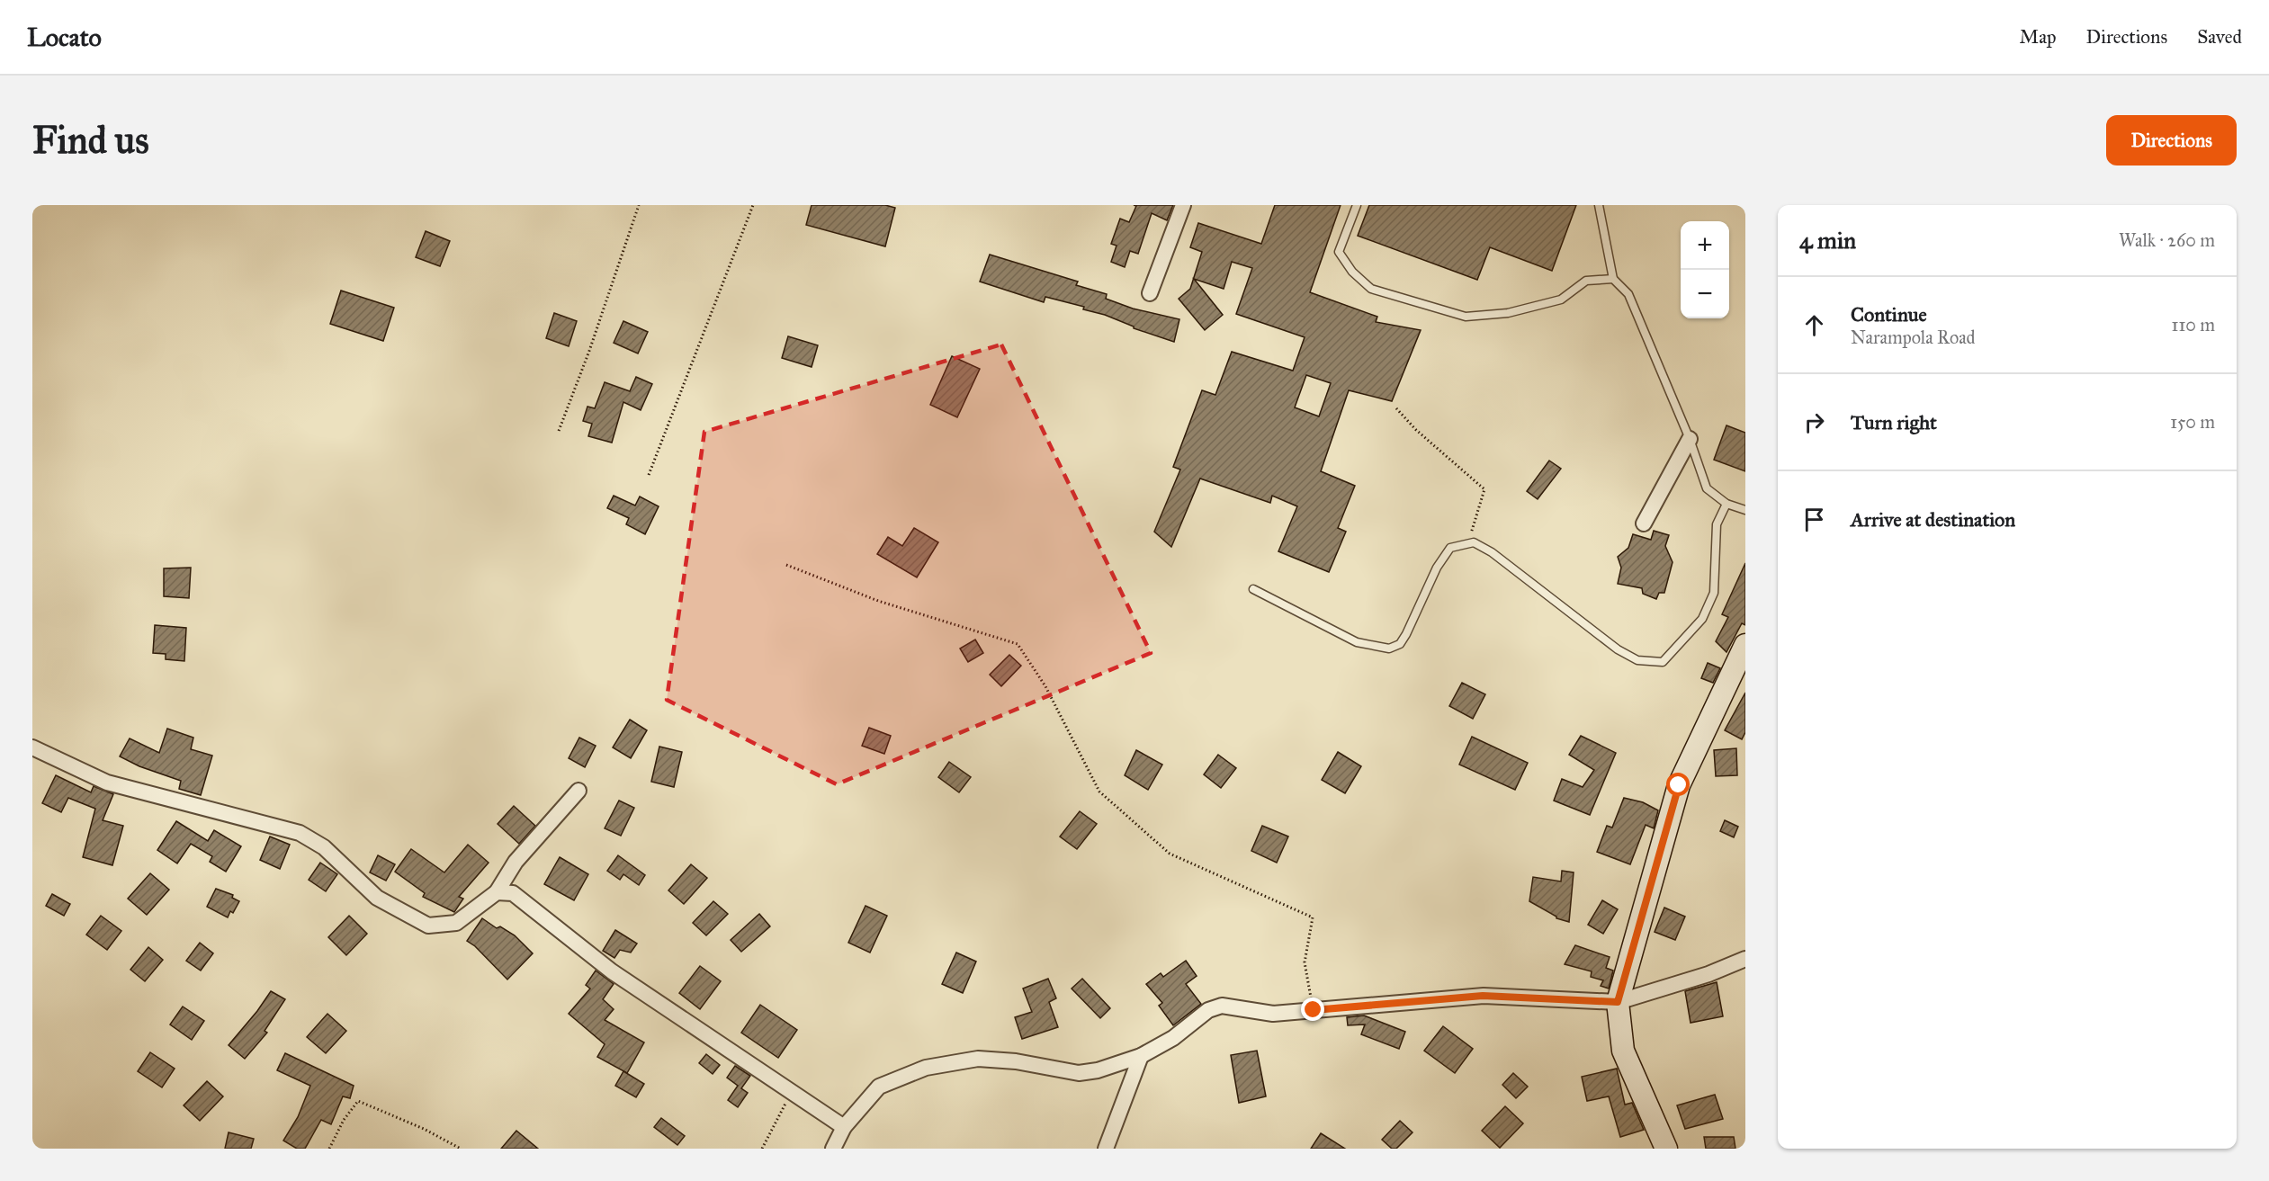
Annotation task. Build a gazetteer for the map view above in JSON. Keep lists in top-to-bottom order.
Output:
{
  "page": {
    "header": "Locato",
    "nav": ["Map", "Directions", "Saved"],
    "buttons": "Directions",
    "title": "Find us",
    "heading": ["4 min", "Walk · 260 m"],
    "map_buttons": ["+", "−"],
    "list": [
      ["Continue", "Narampola Road", "110 m"],
      ["Turn right", "150 m"],
      "Arrive at destination"
    ]
  }
}
